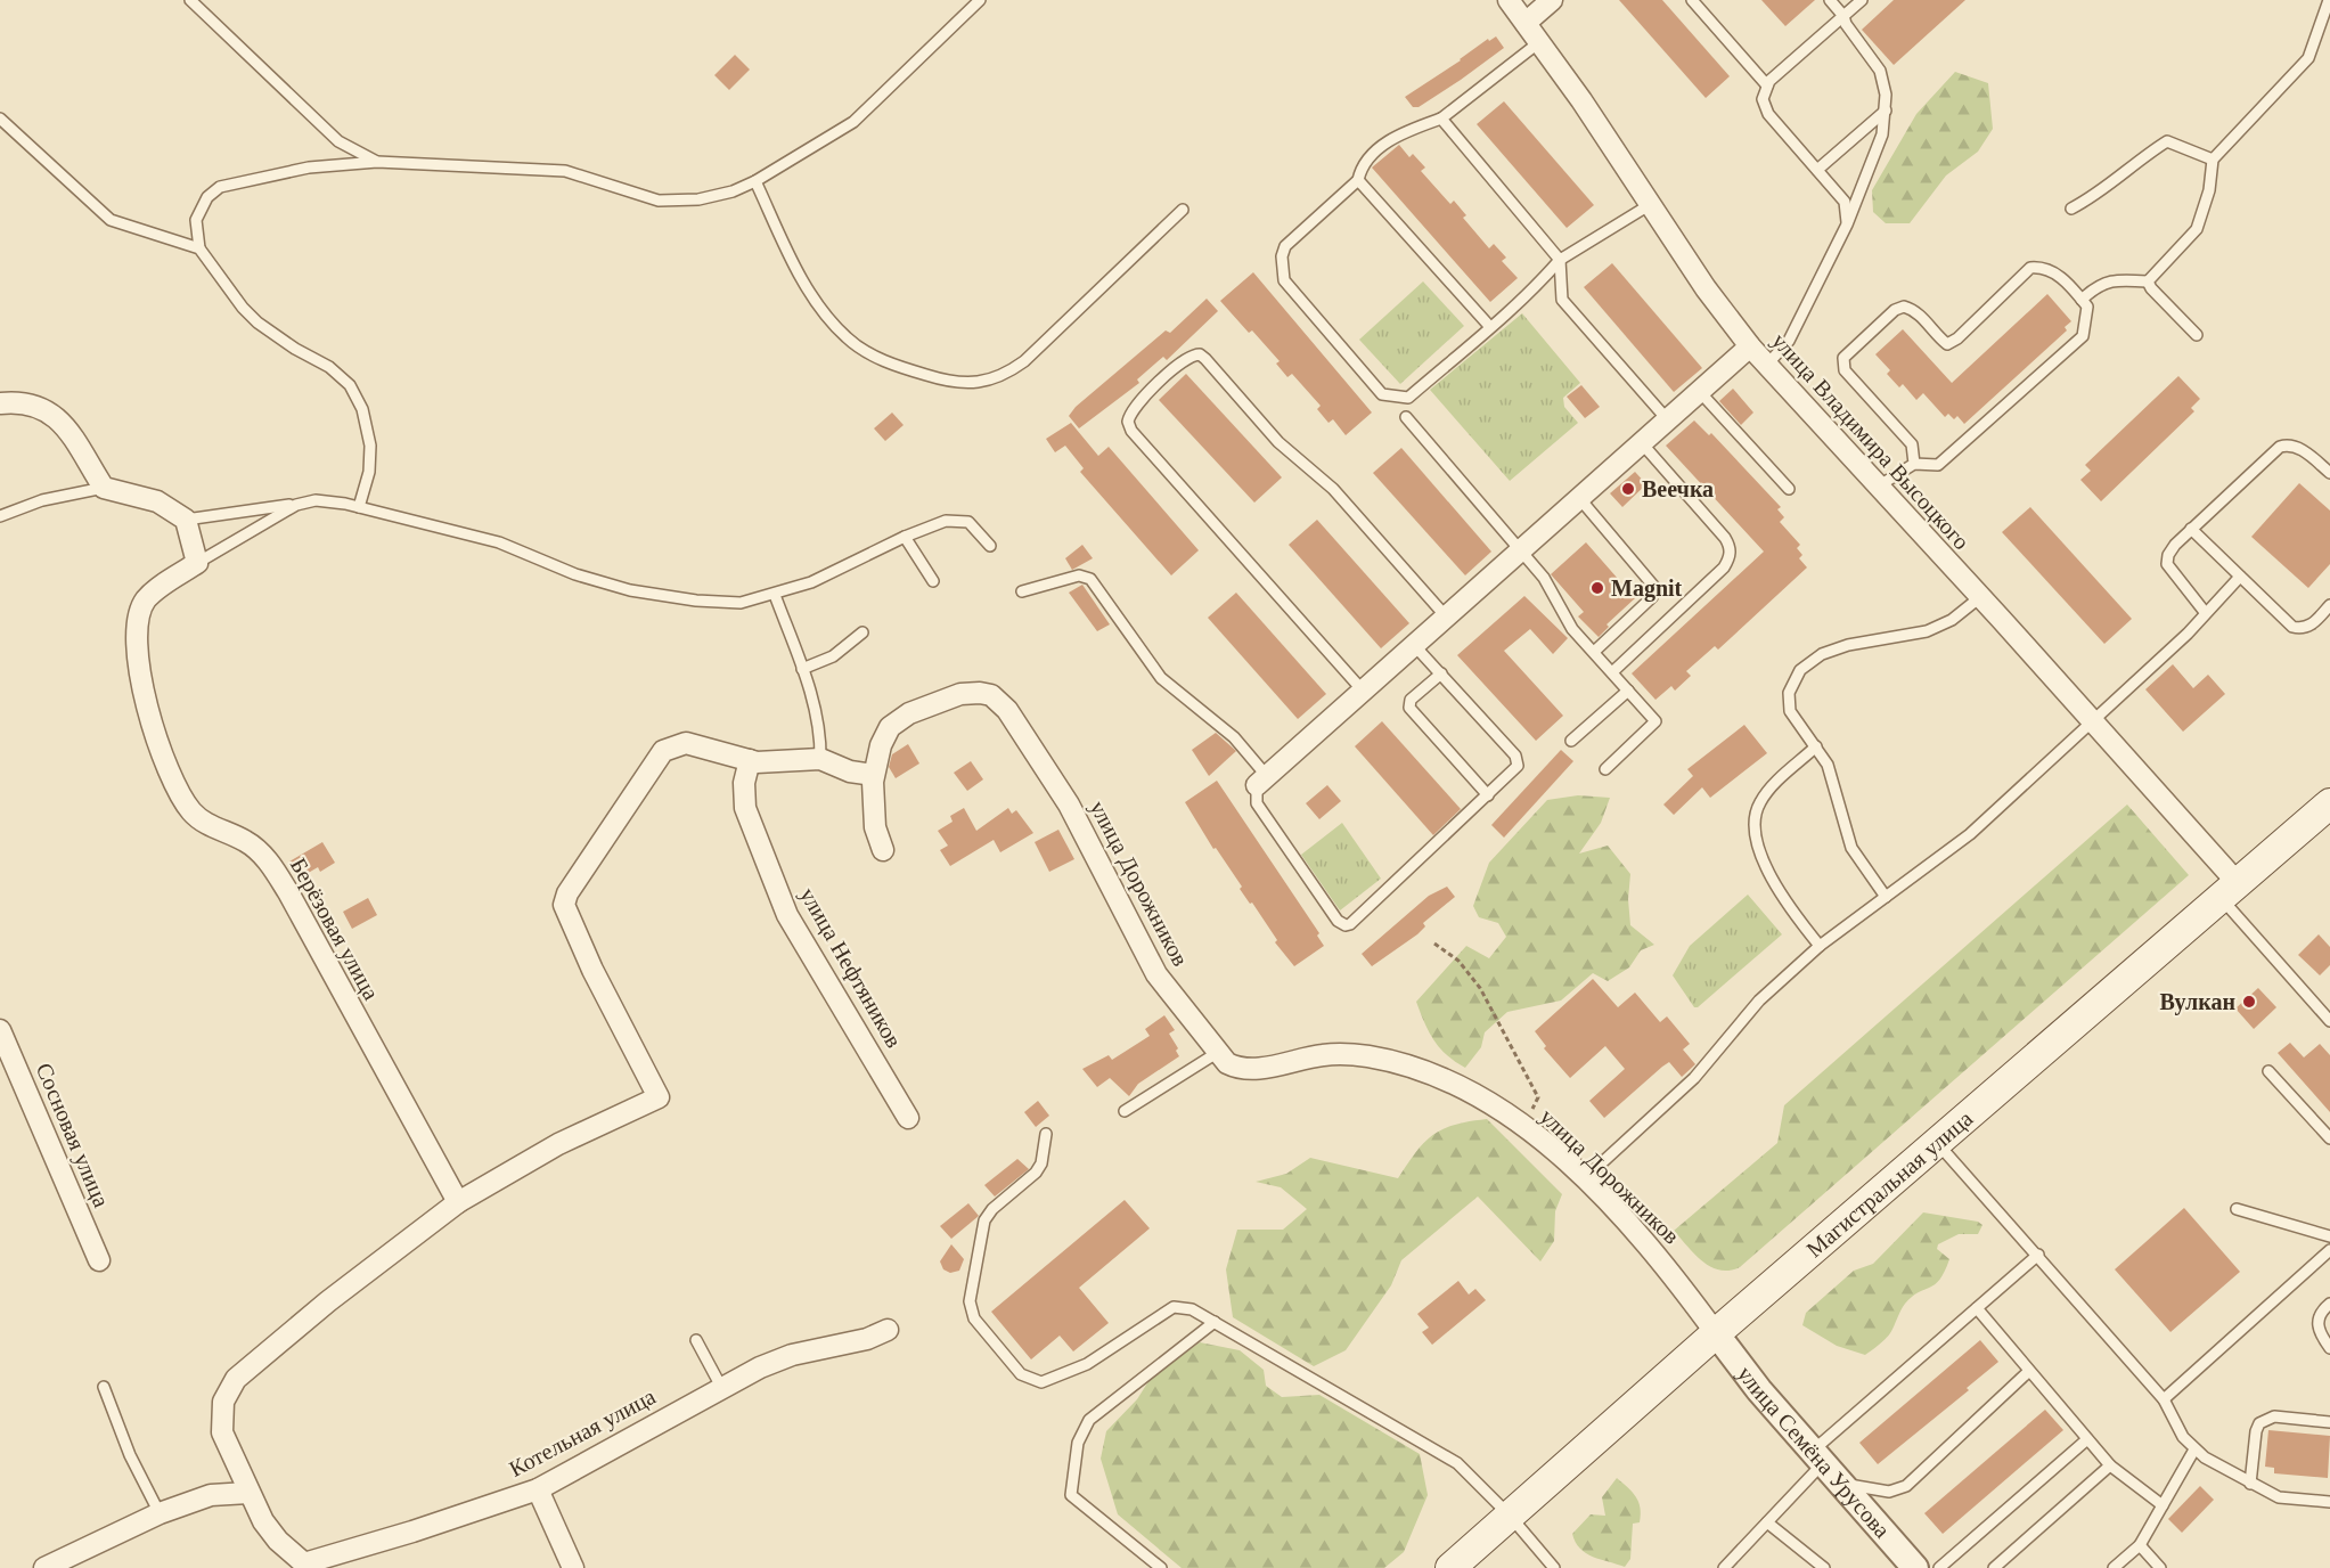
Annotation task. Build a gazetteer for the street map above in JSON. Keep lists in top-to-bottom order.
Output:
{
  "streets": {
    "main road": ["Магистральная улица"],
    "street": [
      "улица Владимира Высоцкого",
      "улица Дорожников",
      "Берёзовая улица",
      "улица Нефтяников",
      "Сосновая улица",
      "Котельная улица",
      "улица Семёна Урусова"
    ]
  },
  "crossings": [
    ["улица Владимира Высоцкого", "Магистральная улица"],
    ["улица Дорожников", "Магистральная улица"],
    ["улица Дорожников", "улица Семёна Урусова"],
    ["Берёзовая улица", "Котельная улица"],
    ["улица Нефтяников", "Котельная улица"],
    ["Магистральная улица", "улица Семёна Урусова"]
  ],
  "places": ["Веечка", "Magnit", "Вулкан"]
}
